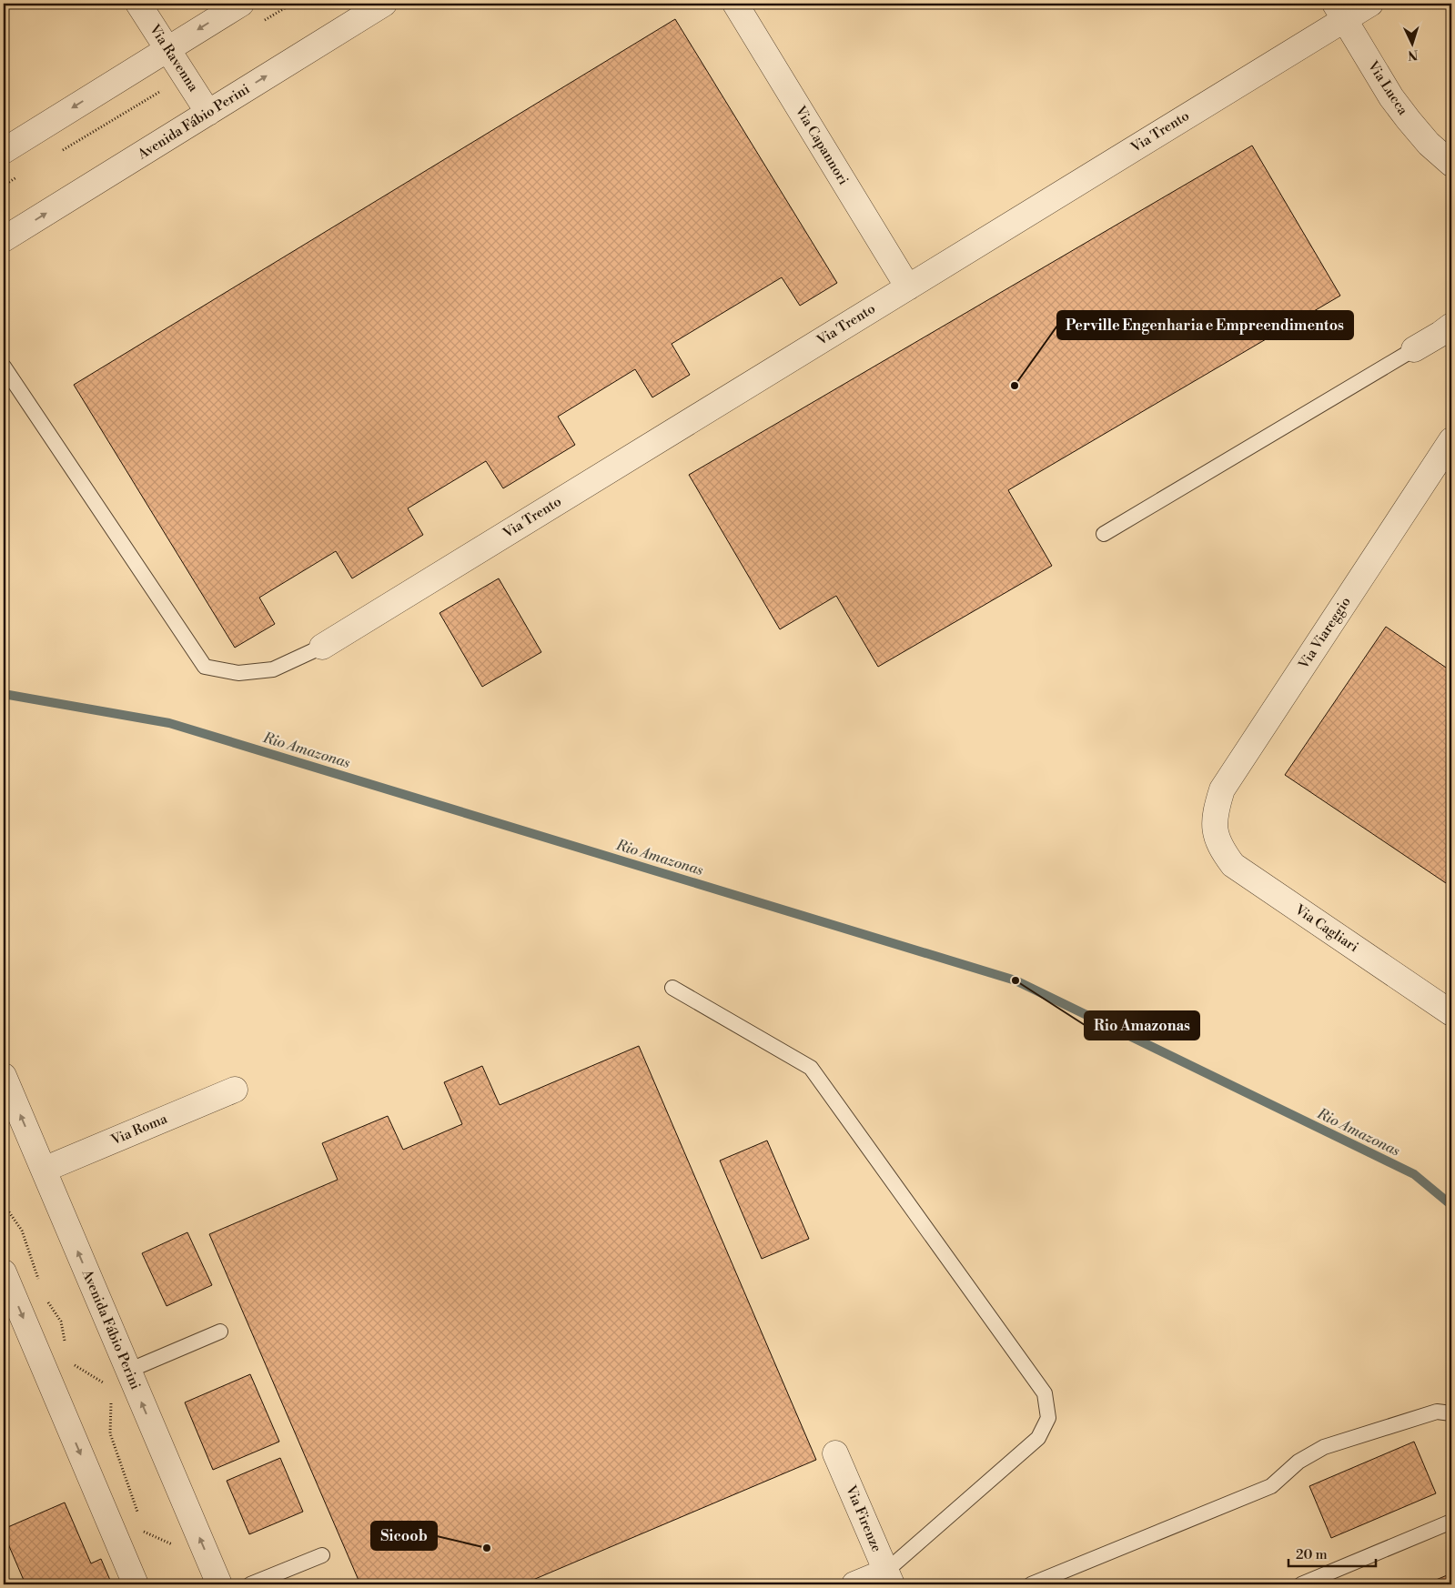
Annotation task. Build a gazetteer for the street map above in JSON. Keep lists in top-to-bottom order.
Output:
{
  "streets": {
    "street": [
      "Via Ravenna",
      "Via Lucca",
      "Avenida Fábio Perini",
      "Via Trento",
      "Via Capannori",
      "Via Viareggio",
      "Via Cagliari",
      "Via Roma",
      "Via Firenze"
    ]
  },
  "crossings": [
    ["Via Ravenna", "Avenida Fábio Perini"],
    ["Via Lucca", "Via Trento"],
    ["Avenida Fábio Perini", "Via Roma"],
    ["Via Trento", "Via Capannori"],
    ["Via Viareggio", "Via Cagliari"]
  ],
  "water": ["Rio Amazonas"],
  "places": ["Perville Engenharia e Empreendimentos", "Rio Amazonas", "Sicoob"],
  "scale_bar": "20 m",
  "north": "bottom"
}
